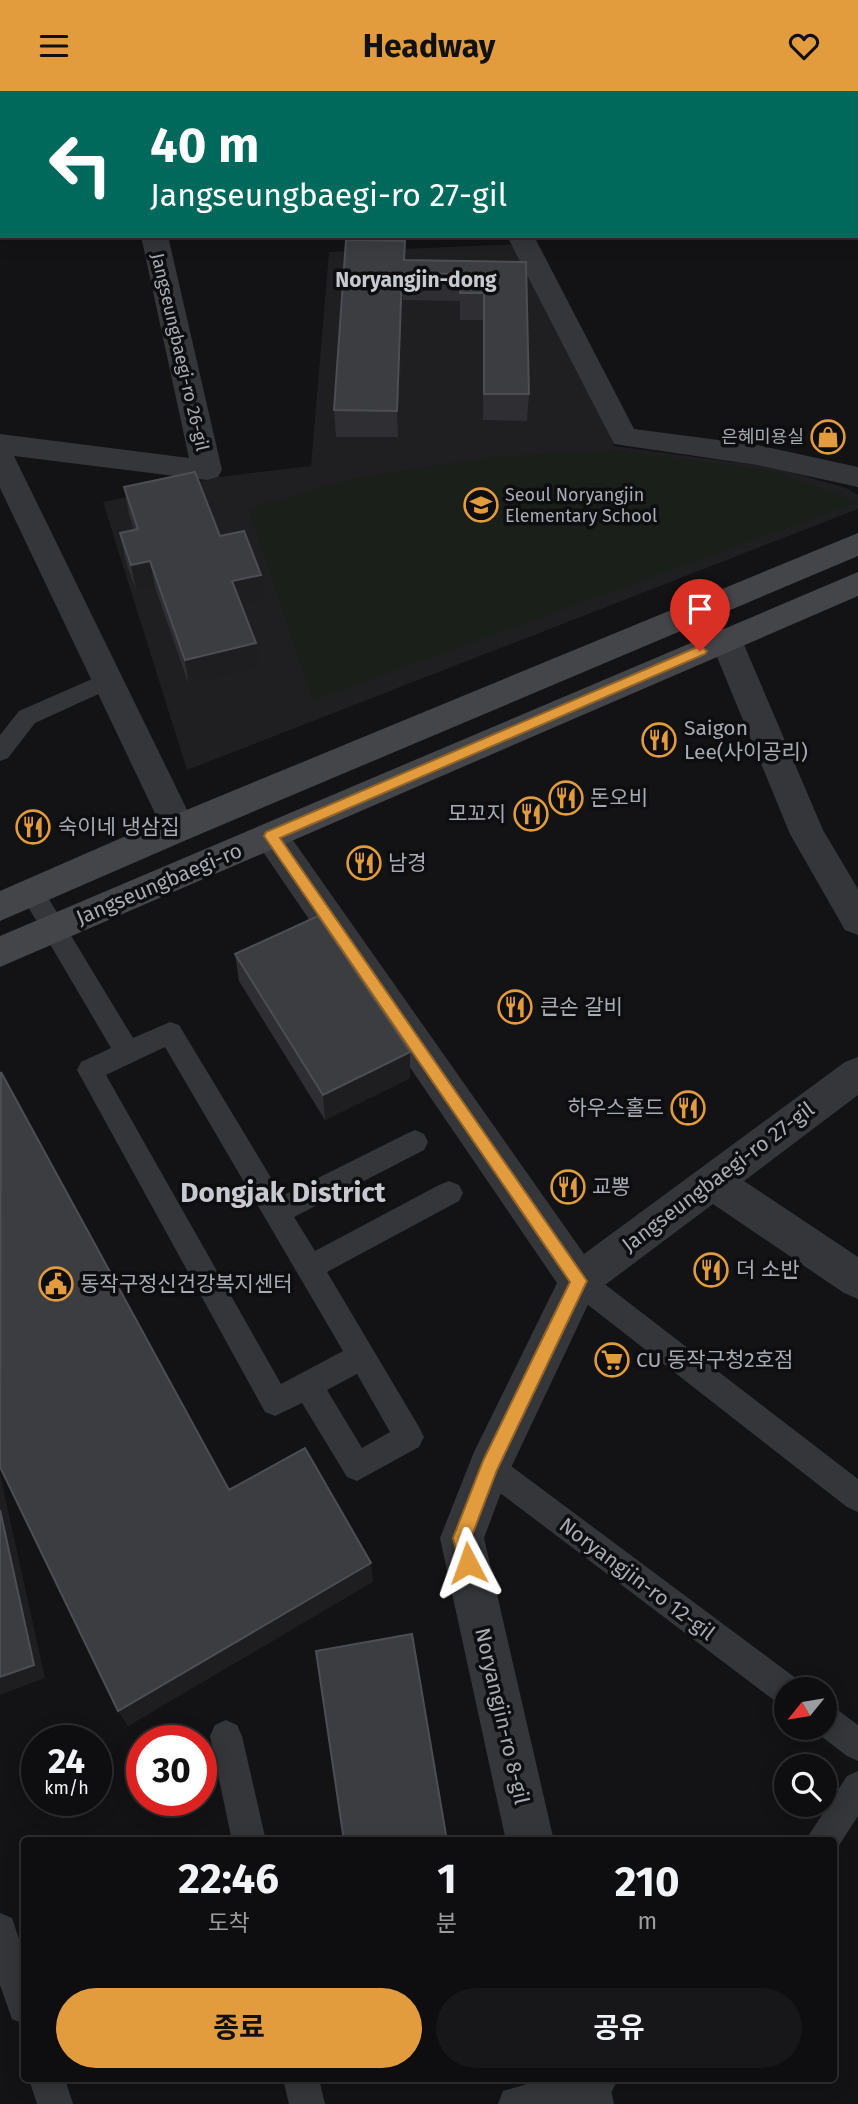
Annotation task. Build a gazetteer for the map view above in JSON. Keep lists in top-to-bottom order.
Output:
{
  "streets": {
    "street": [
      "Jangseungbaegi-ro 26-gil",
      "Jangseungbaegi-ro",
      "Jangseungbaegi-ro 27-gil",
      "Noryangjin-ro 8-gil"
    ],
    "lane": ["Noryangjin-ro 12-gil"]
  },
  "crossings": [
    ["Jangseungbaegi-ro 27-gil", "Noryangjin-ro 8-gil"],
    ["Noryangjin-ro 12-gil", "Noryangjin-ro 8-gil"]
  ],
  "districts": ["Noryangjin-dong", "Dongjak District"],
  "places": {
    "shop": ["은혜미용실"],
    "school or university": ["Seoul Noryangjin Elementary School"],
    "restaurant": [
      "Saigon Lee(사이공리)",
      "돈오비",
      "모꼬지",
      "숙이네 냉삼집",
      "남경",
      "큰손 갈비",
      "하우스홀드",
      "교뽕",
      "더 소반"
    ],
    "public building": ["동작구정신건강복지센터"],
    "supermarket": ["CU 동작구청2호점"]
  },
  "north": "bottom left",
  "page": {
    "header": "Headway",
    "turn": ["40 m", "Jangseungbaegi-ro 27-gil"],
    "speed": "24 km/h",
    "limit": "30",
    "eta": [
      "22:46",
      "도착",
      "1",
      "분",
      "210",
      "m"
    ],
    "buttons": ["종료", "공유"]
  }
}
